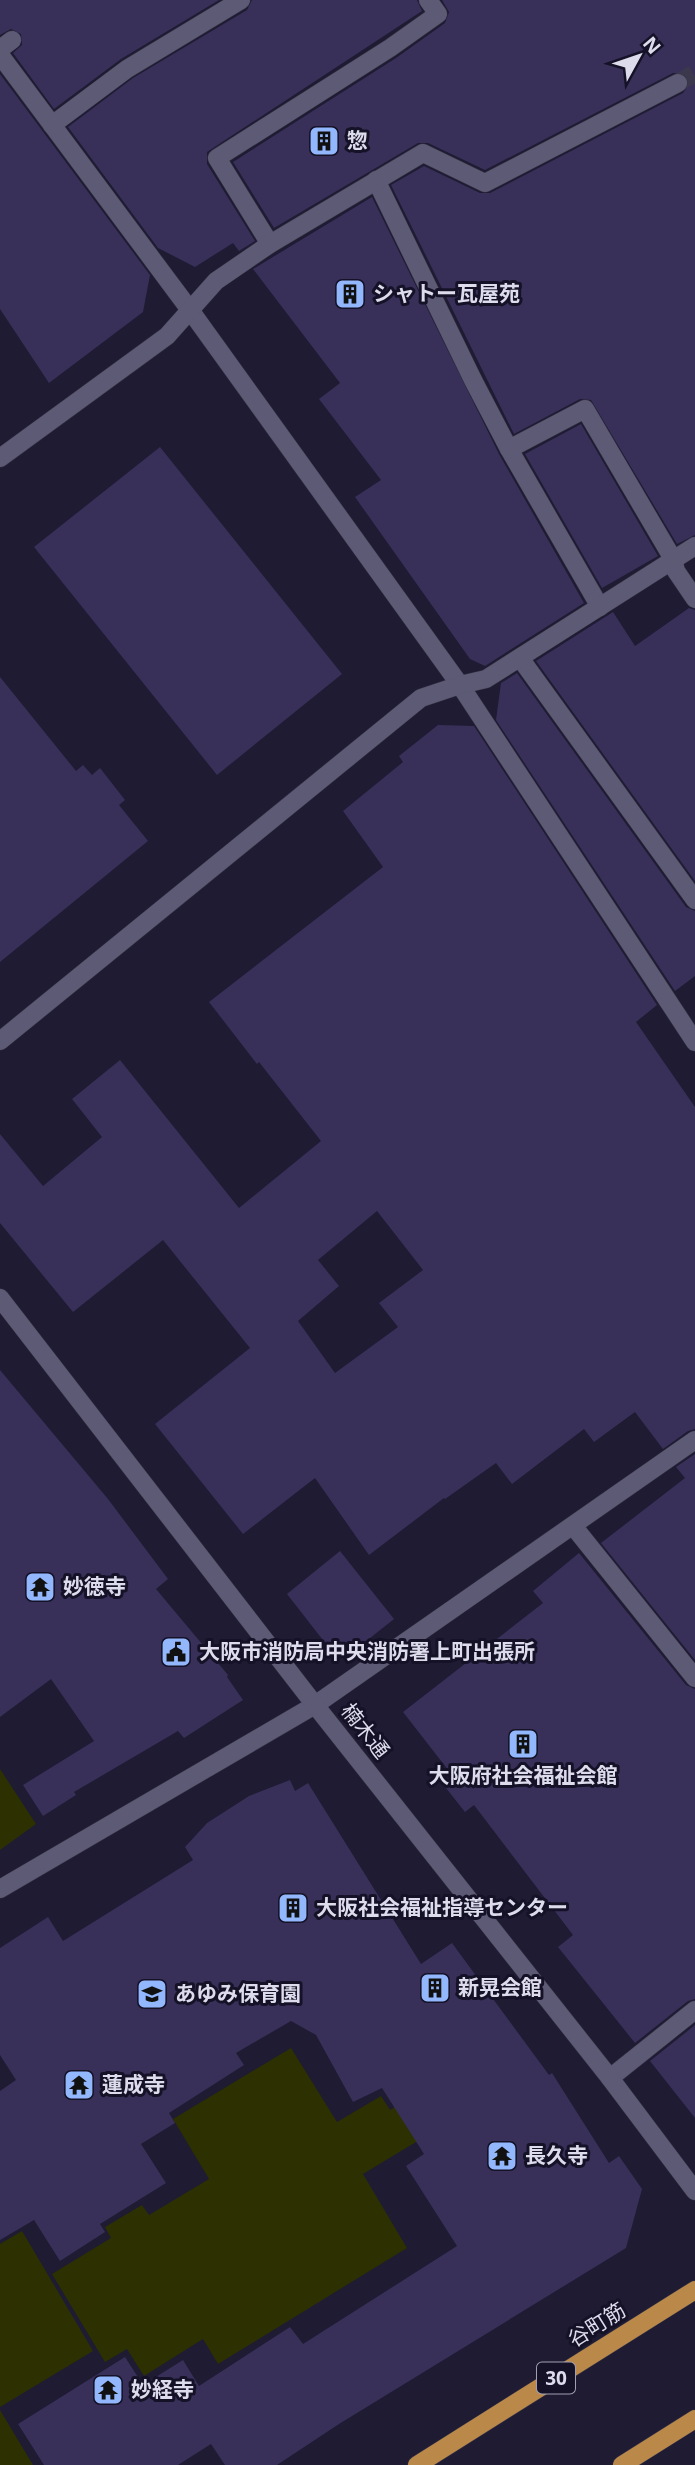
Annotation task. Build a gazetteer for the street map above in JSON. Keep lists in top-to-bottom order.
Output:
{
  "streets": {
    "main road": ["谷町筋", "30"],
    "street": ["楠木通"]
  },
  "places": {
    "building": [
      "惣",
      "シャトー瓦屋苑",
      "大阪府社会福祉会館",
      "大阪社会福祉指導センター",
      "新晃会館"
    ],
    "temple": [
      "妙徳寺",
      "蓮成寺",
      "長久寺",
      "妙経寺"
    ],
    "public building": ["大阪市消防局中央消防署上町出張所"],
    "school or university": ["あゆみ保育園"]
  },
  "north": "top right"
}
